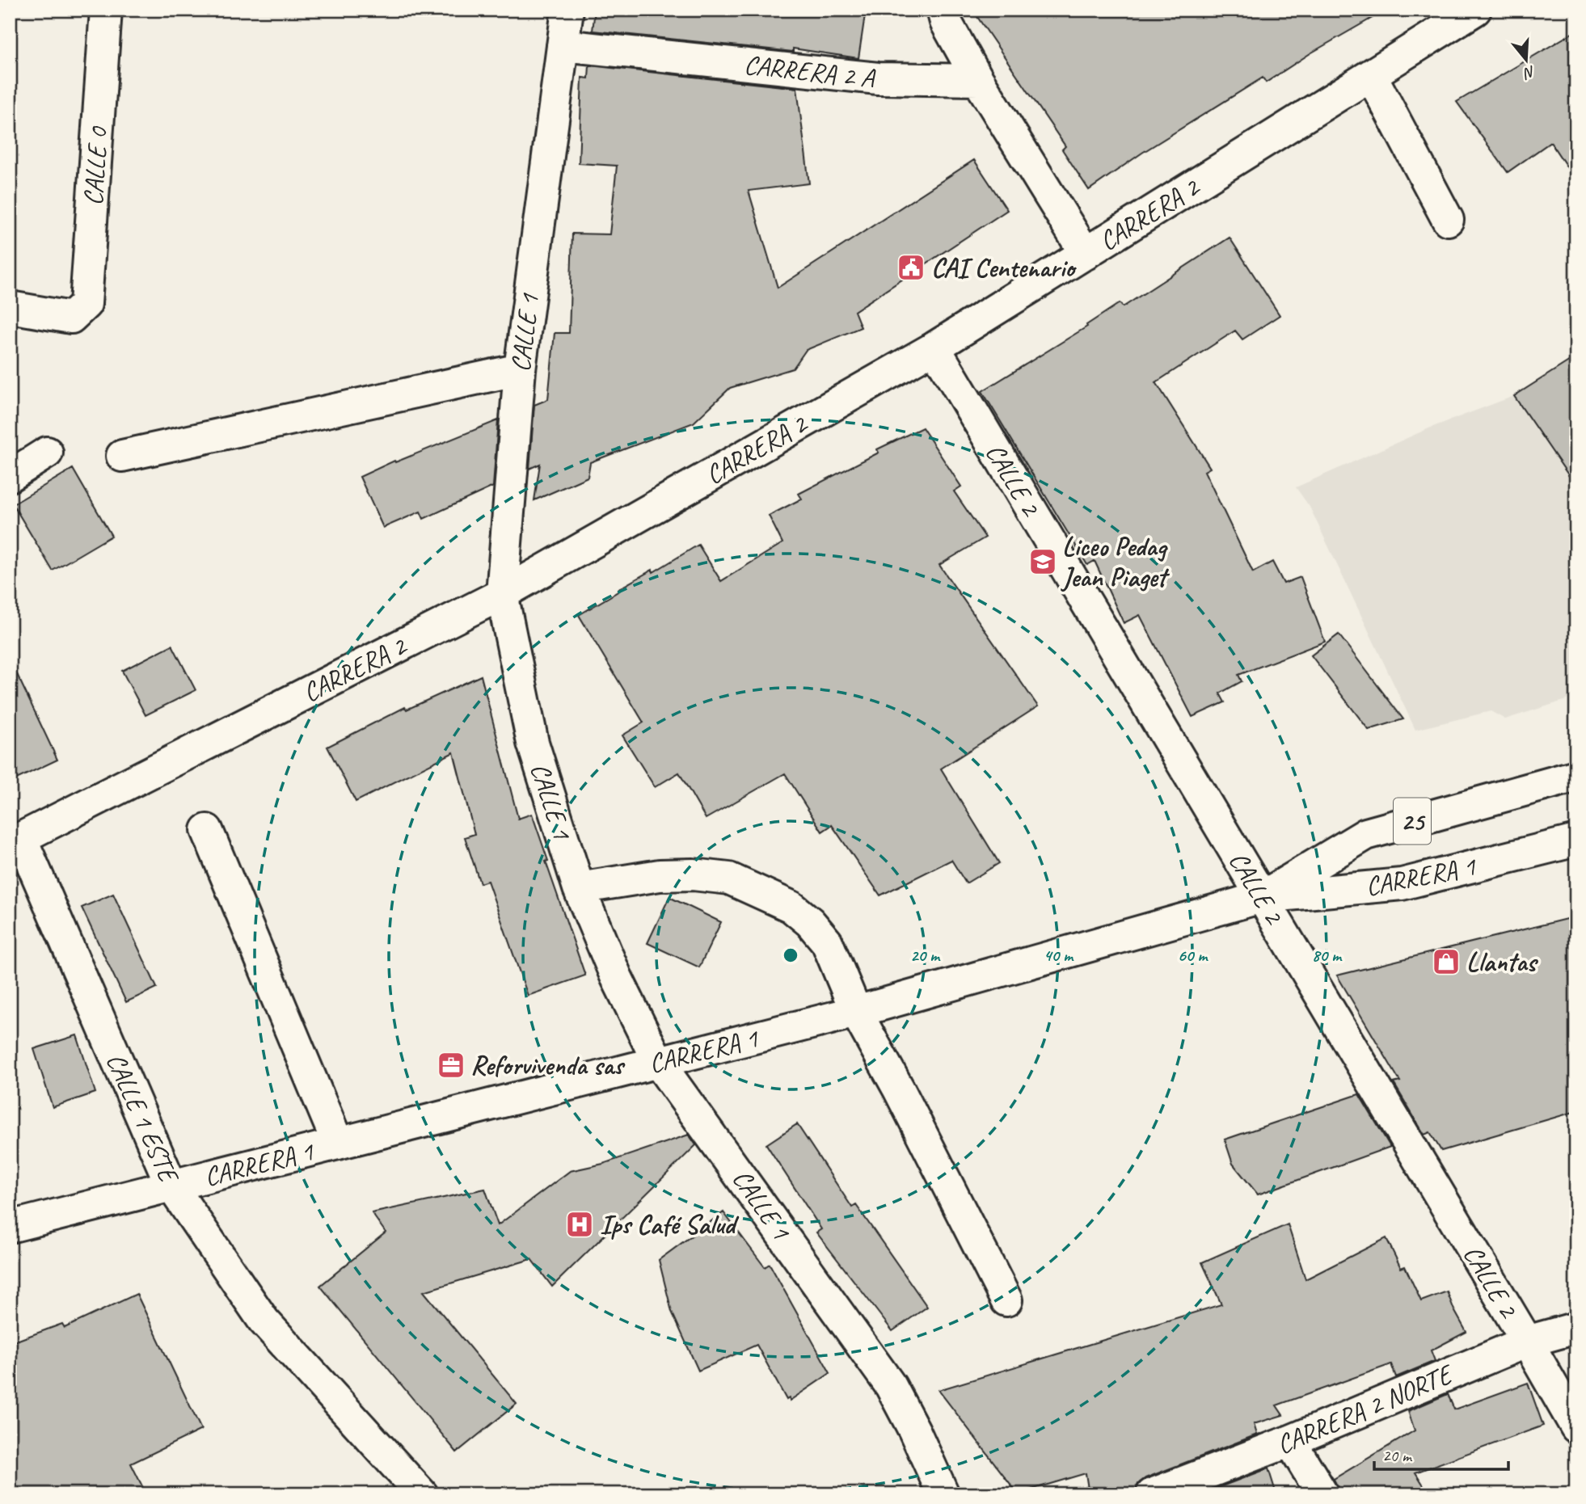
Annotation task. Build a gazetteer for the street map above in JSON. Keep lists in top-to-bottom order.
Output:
{
  "streets": {
    "street": [
      "CARRERA 2 A",
      "CALLE 0",
      "CARRERA 2",
      "CALLE 1",
      "CALLE 2",
      "25",
      "CARRERA 1",
      "CALLE 1 ESTE",
      "CARRERA 2 NORTE"
    ]
  },
  "crossings": [
    ["CARRERA 2 A", "CALLE 1"],
    ["CARRERA 2", "CALLE 1"],
    ["CARRERA 2", "CALLE 2"],
    ["CARRERA 2", "CALLE 1 ESTE"],
    ["CALLE 1", "CARRERA 1"],
    ["CALLE 2", "CARRERA 1"],
    ["CALLE 2", "CARRERA 2 NORTE"],
    ["CARRERA 1", "CALLE 1 ESTE"]
  ],
  "places": {
    "public building": ["CAI Centenario"],
    "school or university": ["Liceo Pedag Jean Piaget"],
    "shop": ["Llantas"],
    "office": ["Reforvivenda sas"],
    "hospital": ["Ips Café Salud"]
  },
  "scale_bar": "20 m",
  "north": "bottom",
  "rings": [
    "20 m",
    "40 m",
    "60 m",
    "80 m"
  ]
}
